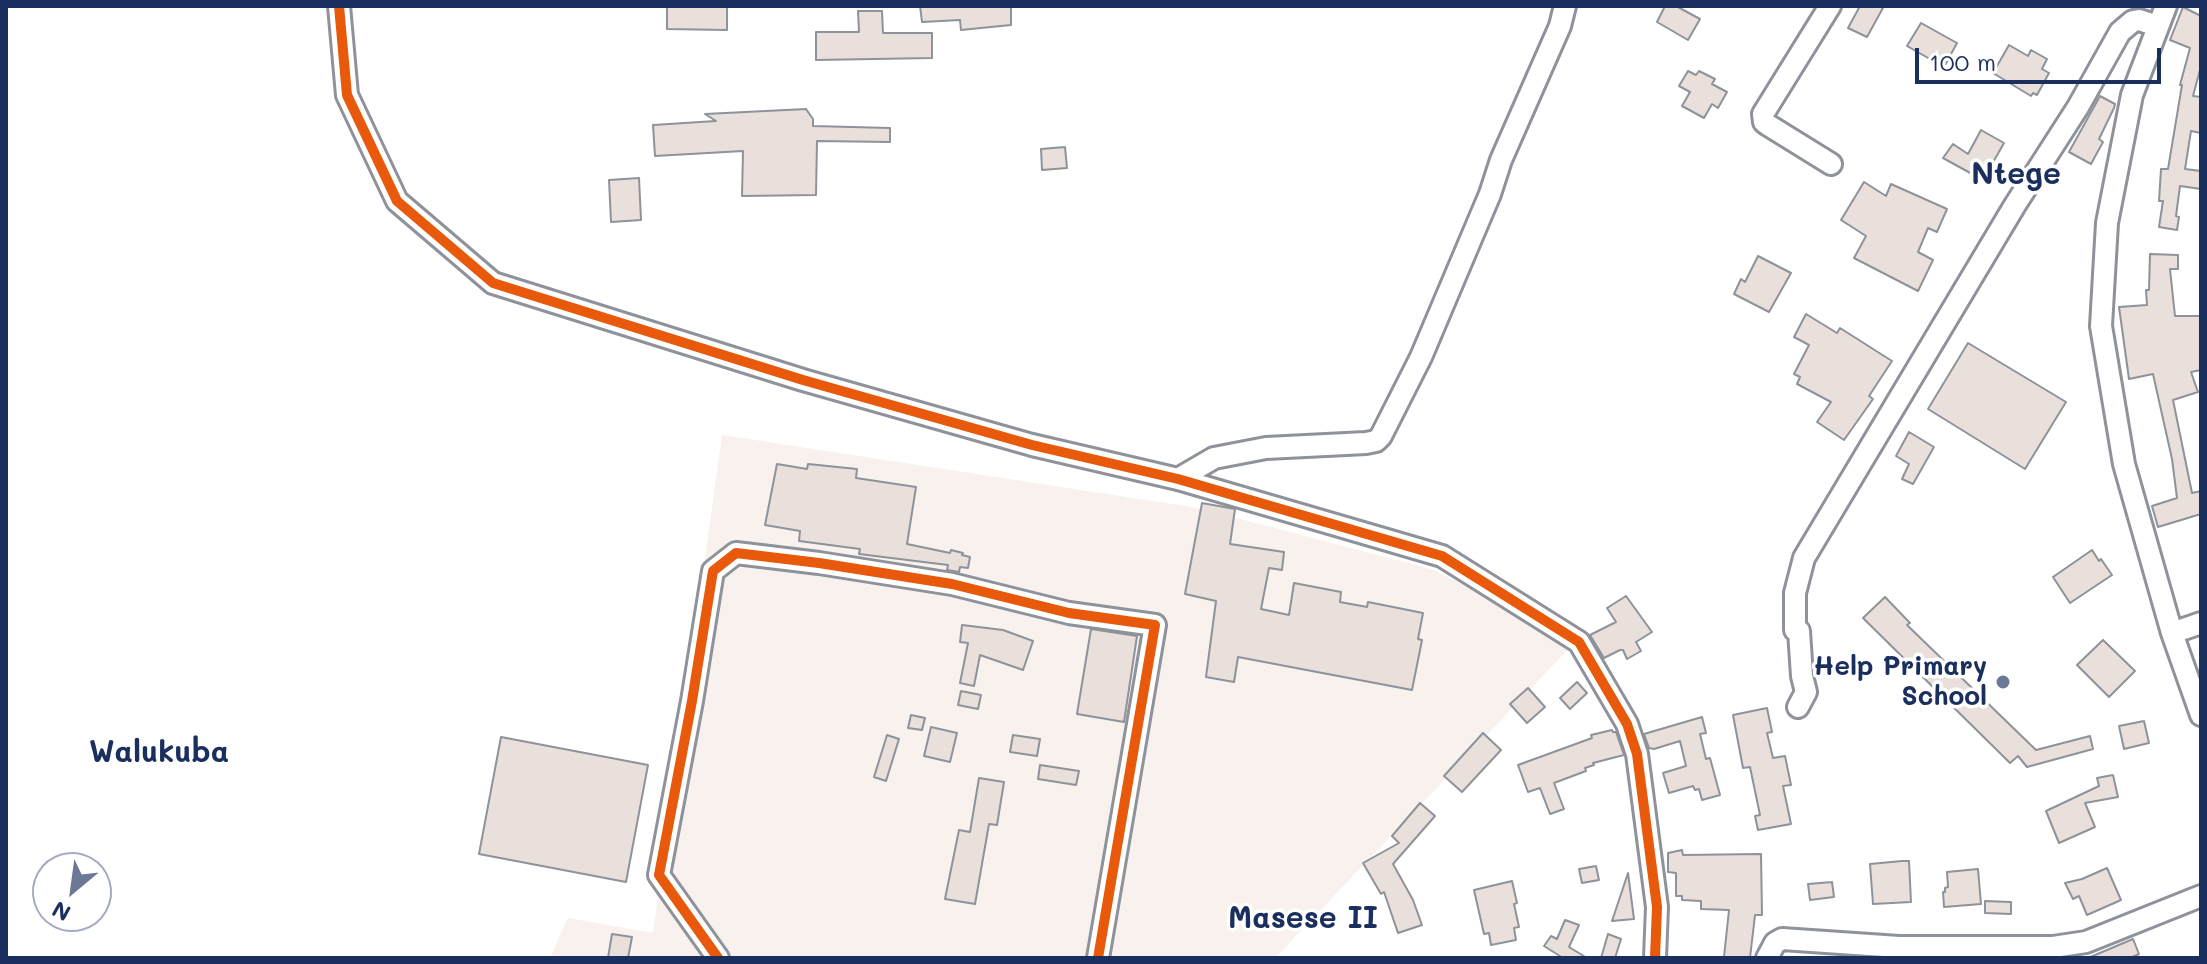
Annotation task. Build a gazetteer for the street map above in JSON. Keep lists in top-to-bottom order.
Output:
{
  "districts": ["Ntege", "Walukuba", "Masese II"],
  "places": ["Help Primary School"],
  "scale_bar": "100 m",
  "north": "bottom left"
}
